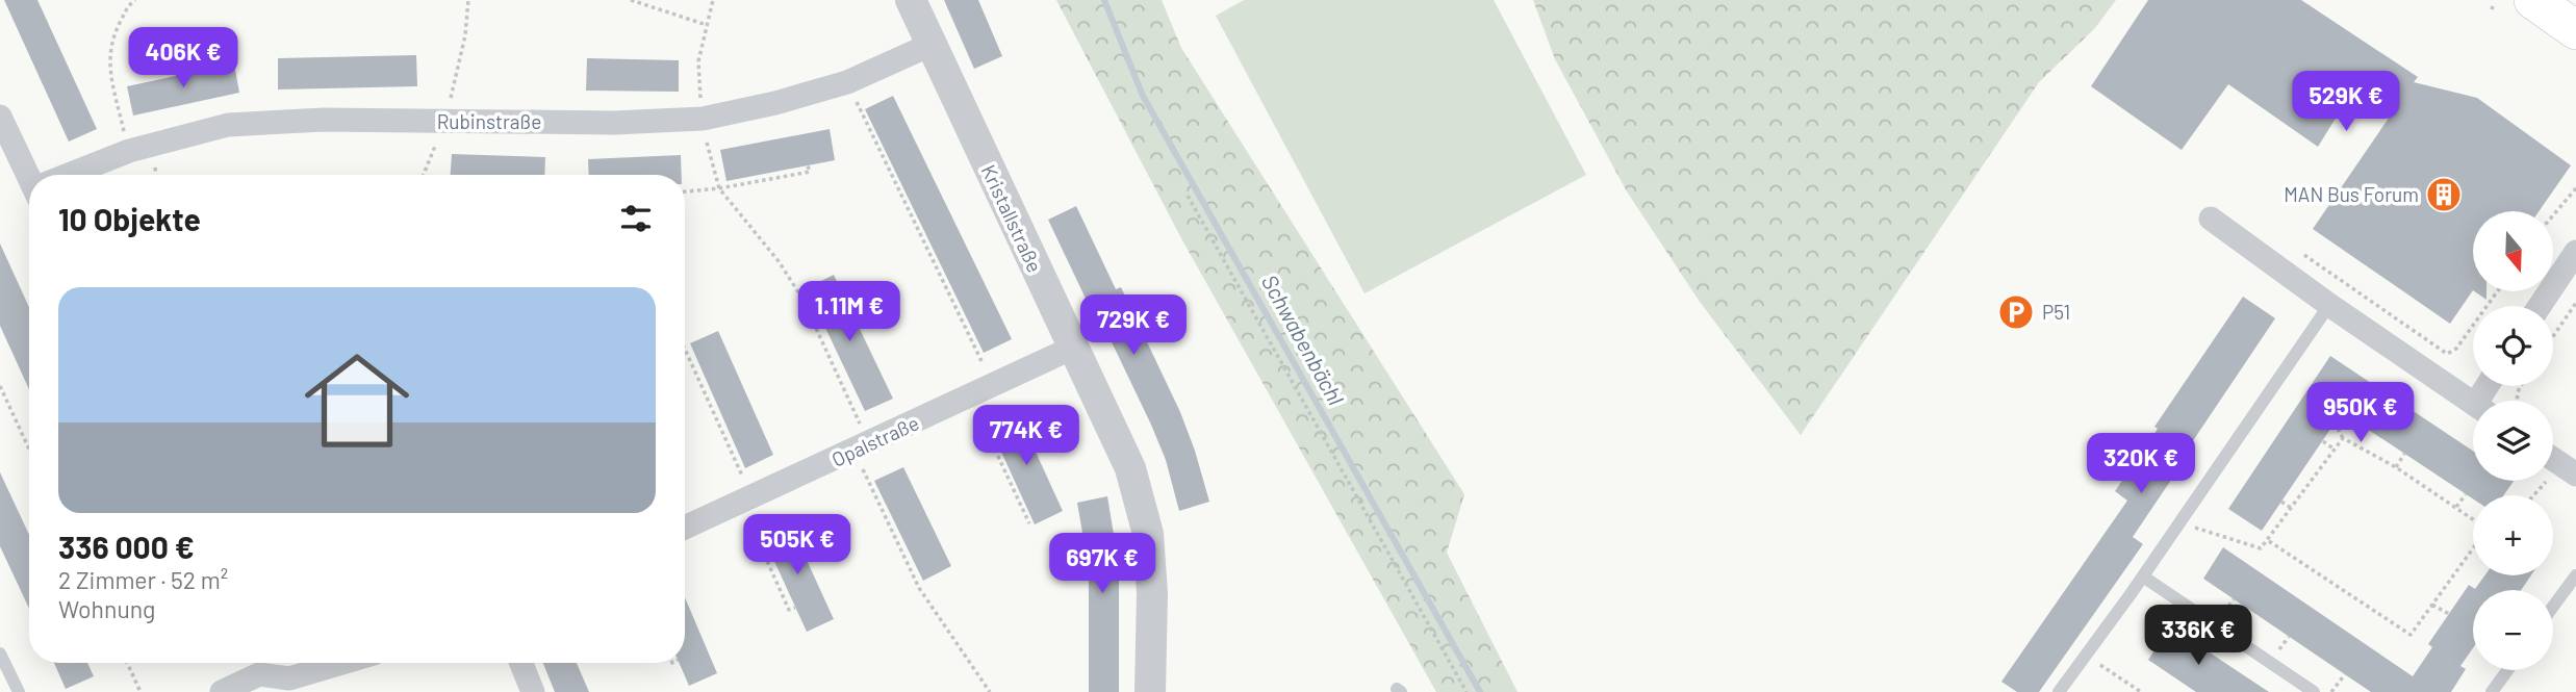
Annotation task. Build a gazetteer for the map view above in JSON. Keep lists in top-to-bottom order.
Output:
{
  "streets": {
    "street": ["Rubinstraße", "Kristallstraße", "Opalstraße"]
  },
  "crossings": [
    ["Rubinstraße", "Kristallstraße"],
    ["Kristallstraße", "Opalstraße"]
  ],
  "water": ["Schwabenbächl"],
  "places": {
    "building": ["MAN Bus Forum"],
    "parking": ["P51"]
  },
  "north": "bottom",
  "page": {
    "price": [
      "406K €",
      "529K €",
      "1.11M €",
      "729K €",
      "950K €",
      "774K €",
      "320K €",
      "505K €",
      "697K €",
      "336K €"
    ],
    "heading": "10 Objekte",
    "map_buttons": ["+", "−"],
    "list": [
      {
        "name": "336 000 €",
        "note": "2 Zimmer · 52 m² · Wohnung"
      }
    ]
  }
}
